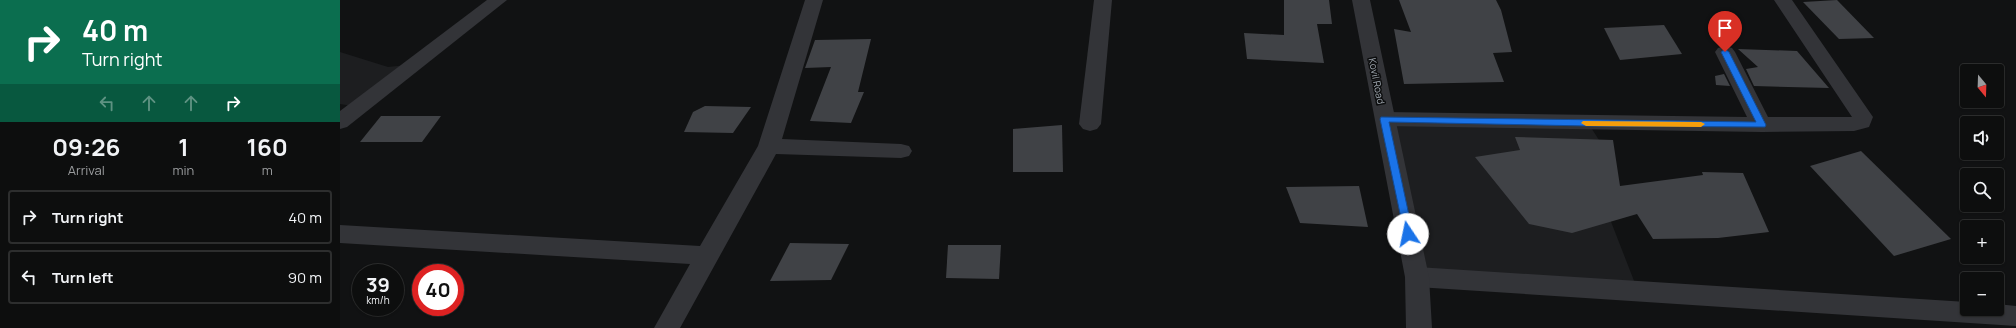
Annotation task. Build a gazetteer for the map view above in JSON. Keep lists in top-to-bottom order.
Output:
{
  "streets": {
    "street": ["Kovil Road"]
  },
  "north": "bottom",
  "page": {
    "turn": ["40 m", "Turn right"],
    "map_buttons": ["+", "−"],
    "eta": [
      "09:26",
      "Arrival",
      "1",
      "min",
      "160",
      "m"
    ],
    "list": [
      {
        "name": "Turn right",
        "value": "40 m"
      },
      {
        "name": "Turn left",
        "value": "90 m"
      }
    ],
    "speed": "39 km/h",
    "limit": "40"
  }
}
